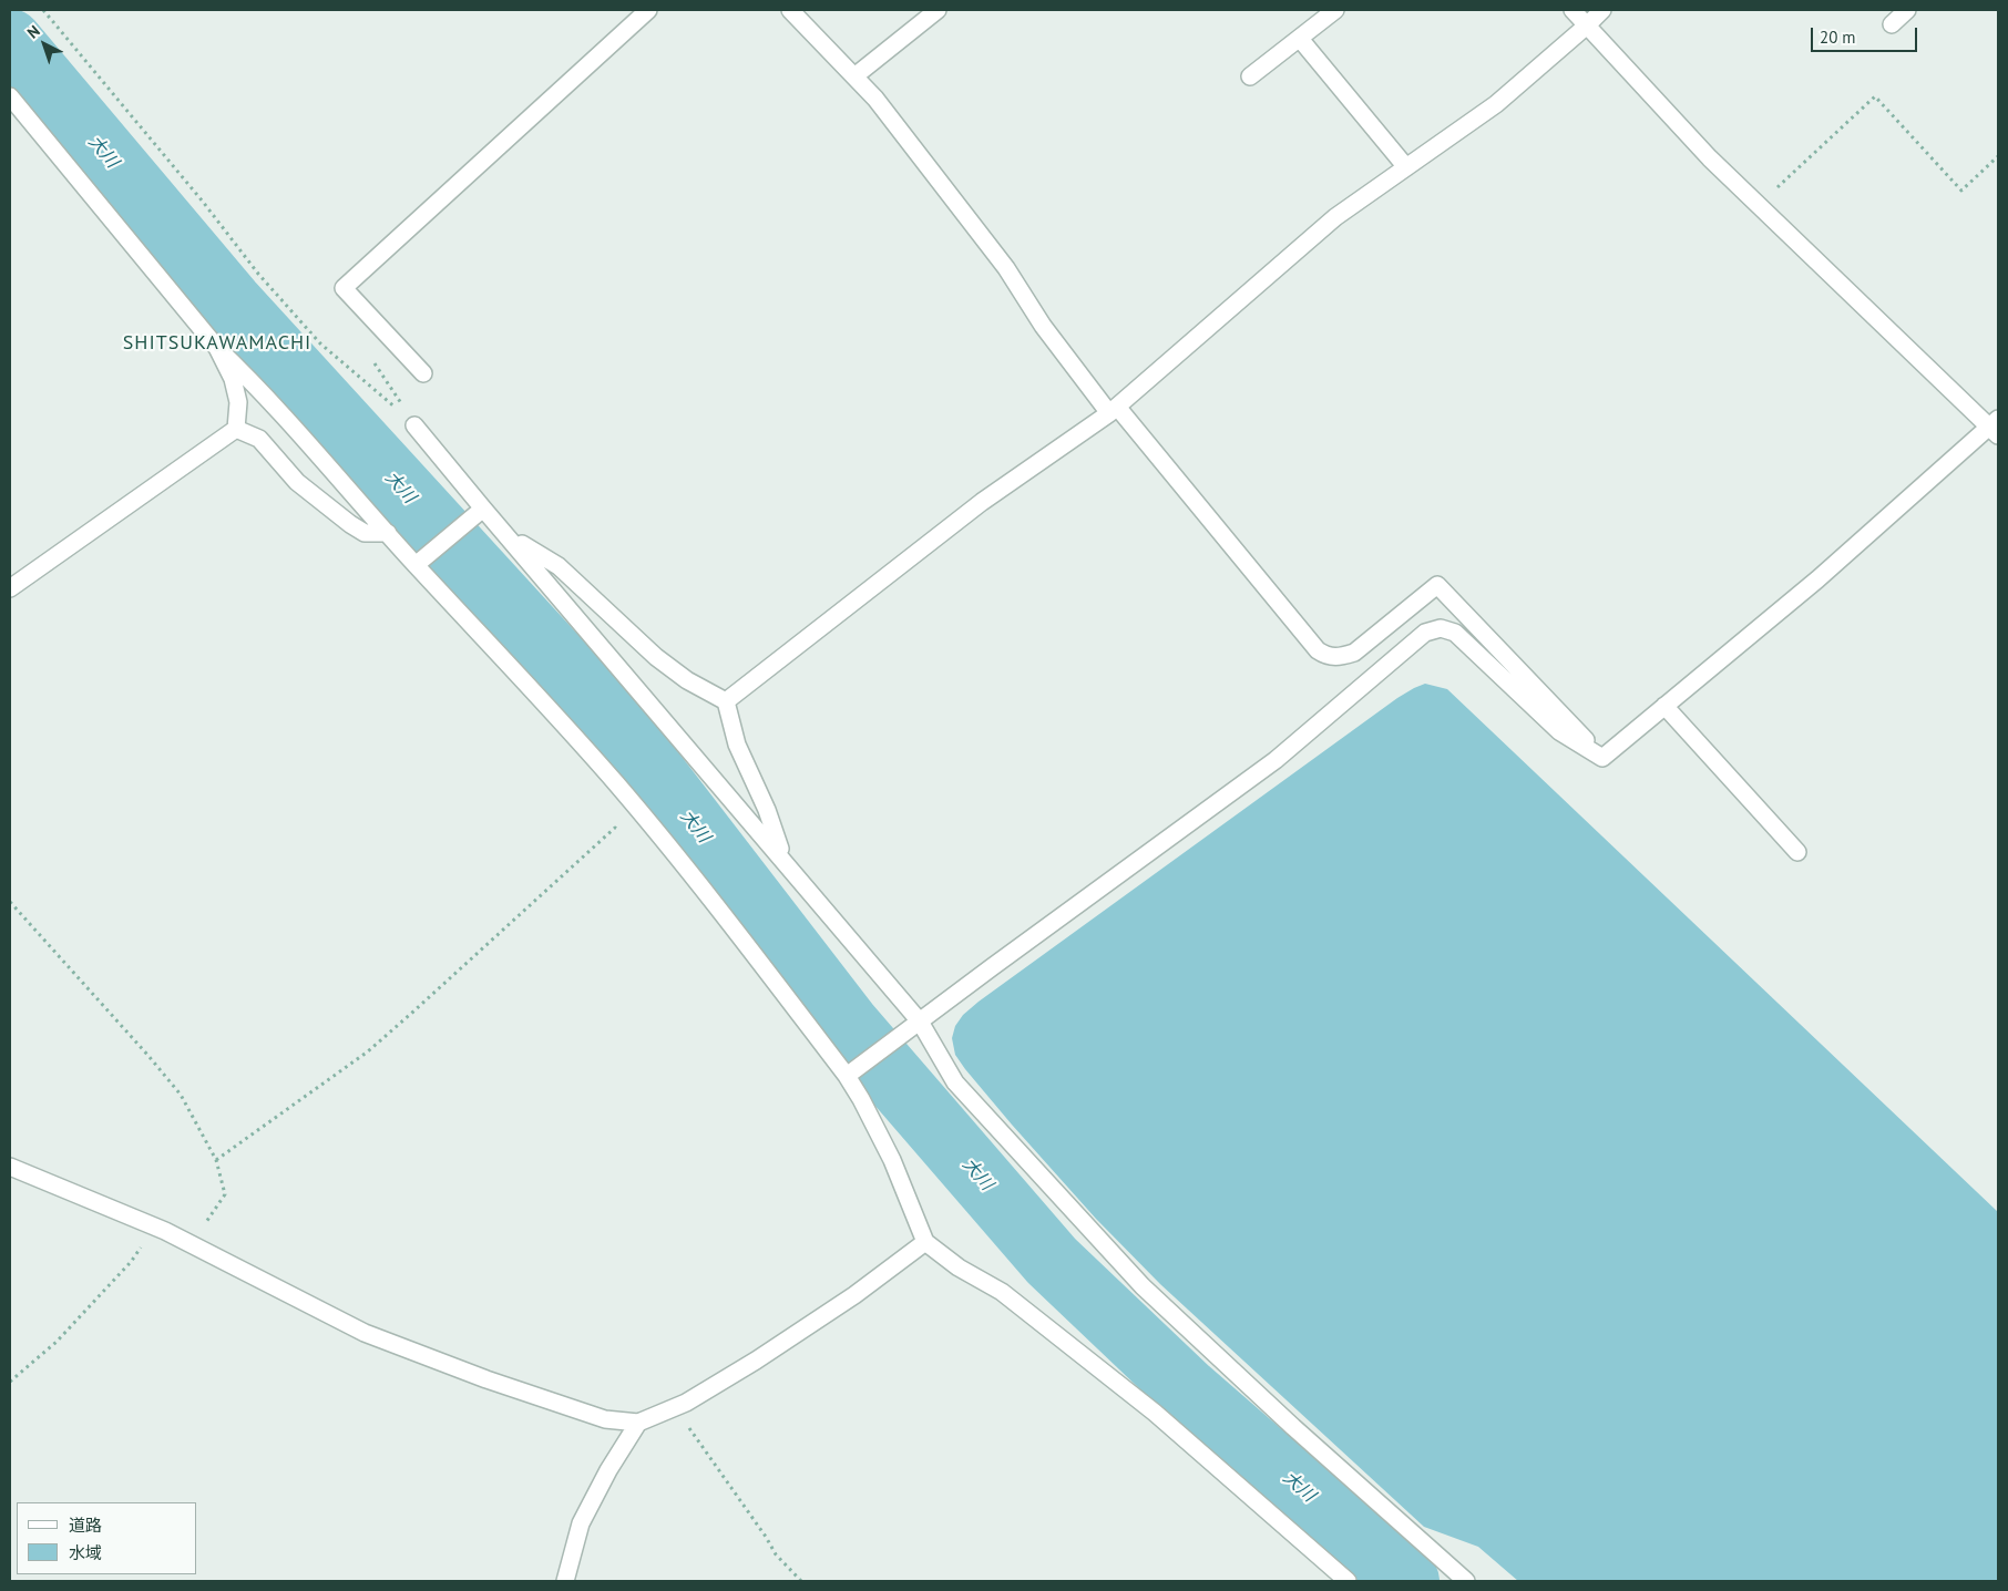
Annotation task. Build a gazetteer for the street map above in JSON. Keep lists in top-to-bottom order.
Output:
{
  "districts": ["SHITSUKAWAMACHI"],
  "water": ["大川"],
  "legend": ["道路", "水域"],
  "scale_bar": "20 m",
  "north": "top left"
}
